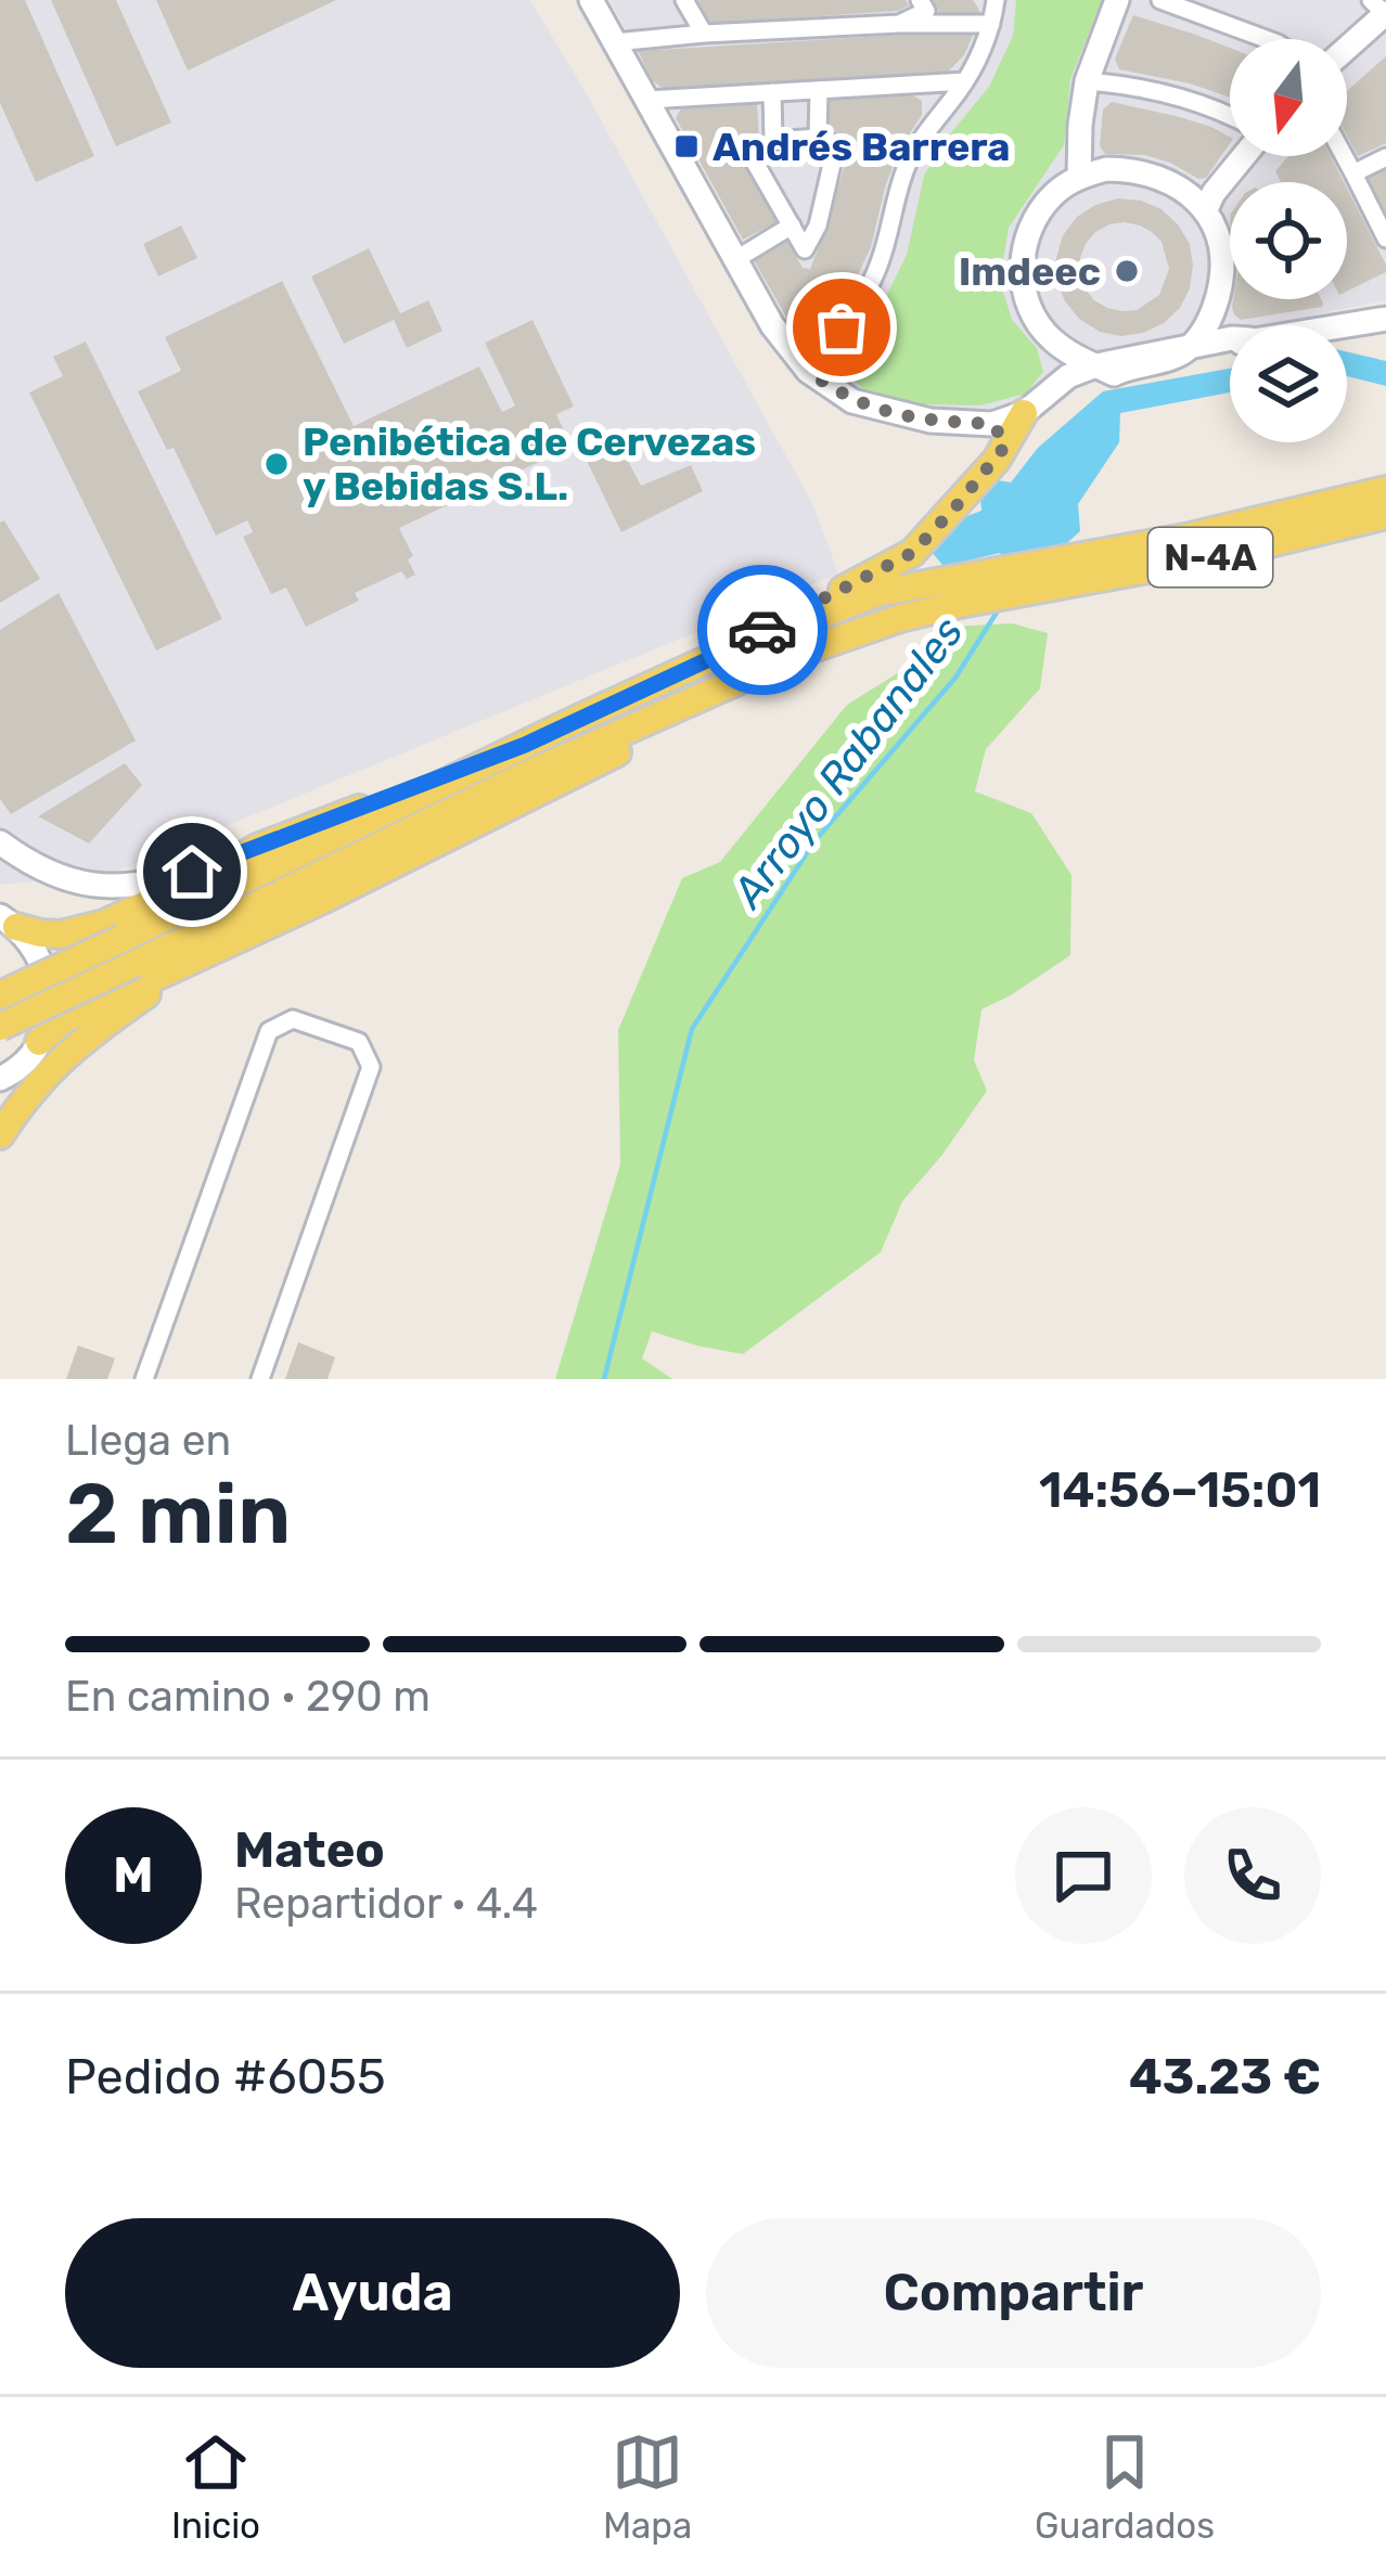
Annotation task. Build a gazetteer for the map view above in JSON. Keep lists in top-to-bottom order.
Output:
{
  "streets": {
    "main road": ["N-4A"]
  },
  "water": ["Arroyo Rabanales"],
  "places": {
    "transit": ["Andrés Barrera"],
    "other": ["Imdeec", "Penibética de Cervezas y Bebidas S.L."]
  },
  "north": "bottom",
  "page": {
    "heading": ["2 min", "Llega en", "14:56–15:01"],
    "panel": [
      "Mateo",
      "Repartidor · 4.4",
      "Pedido #6055",
      "43.23 €"
    ],
    "bar": "En camino · 290 m",
    "round": "M",
    "buttons": ["Ayuda", "Compartir"],
    "tabs": ["Inicio", "Mapa", "Guardados"]
  }
}
